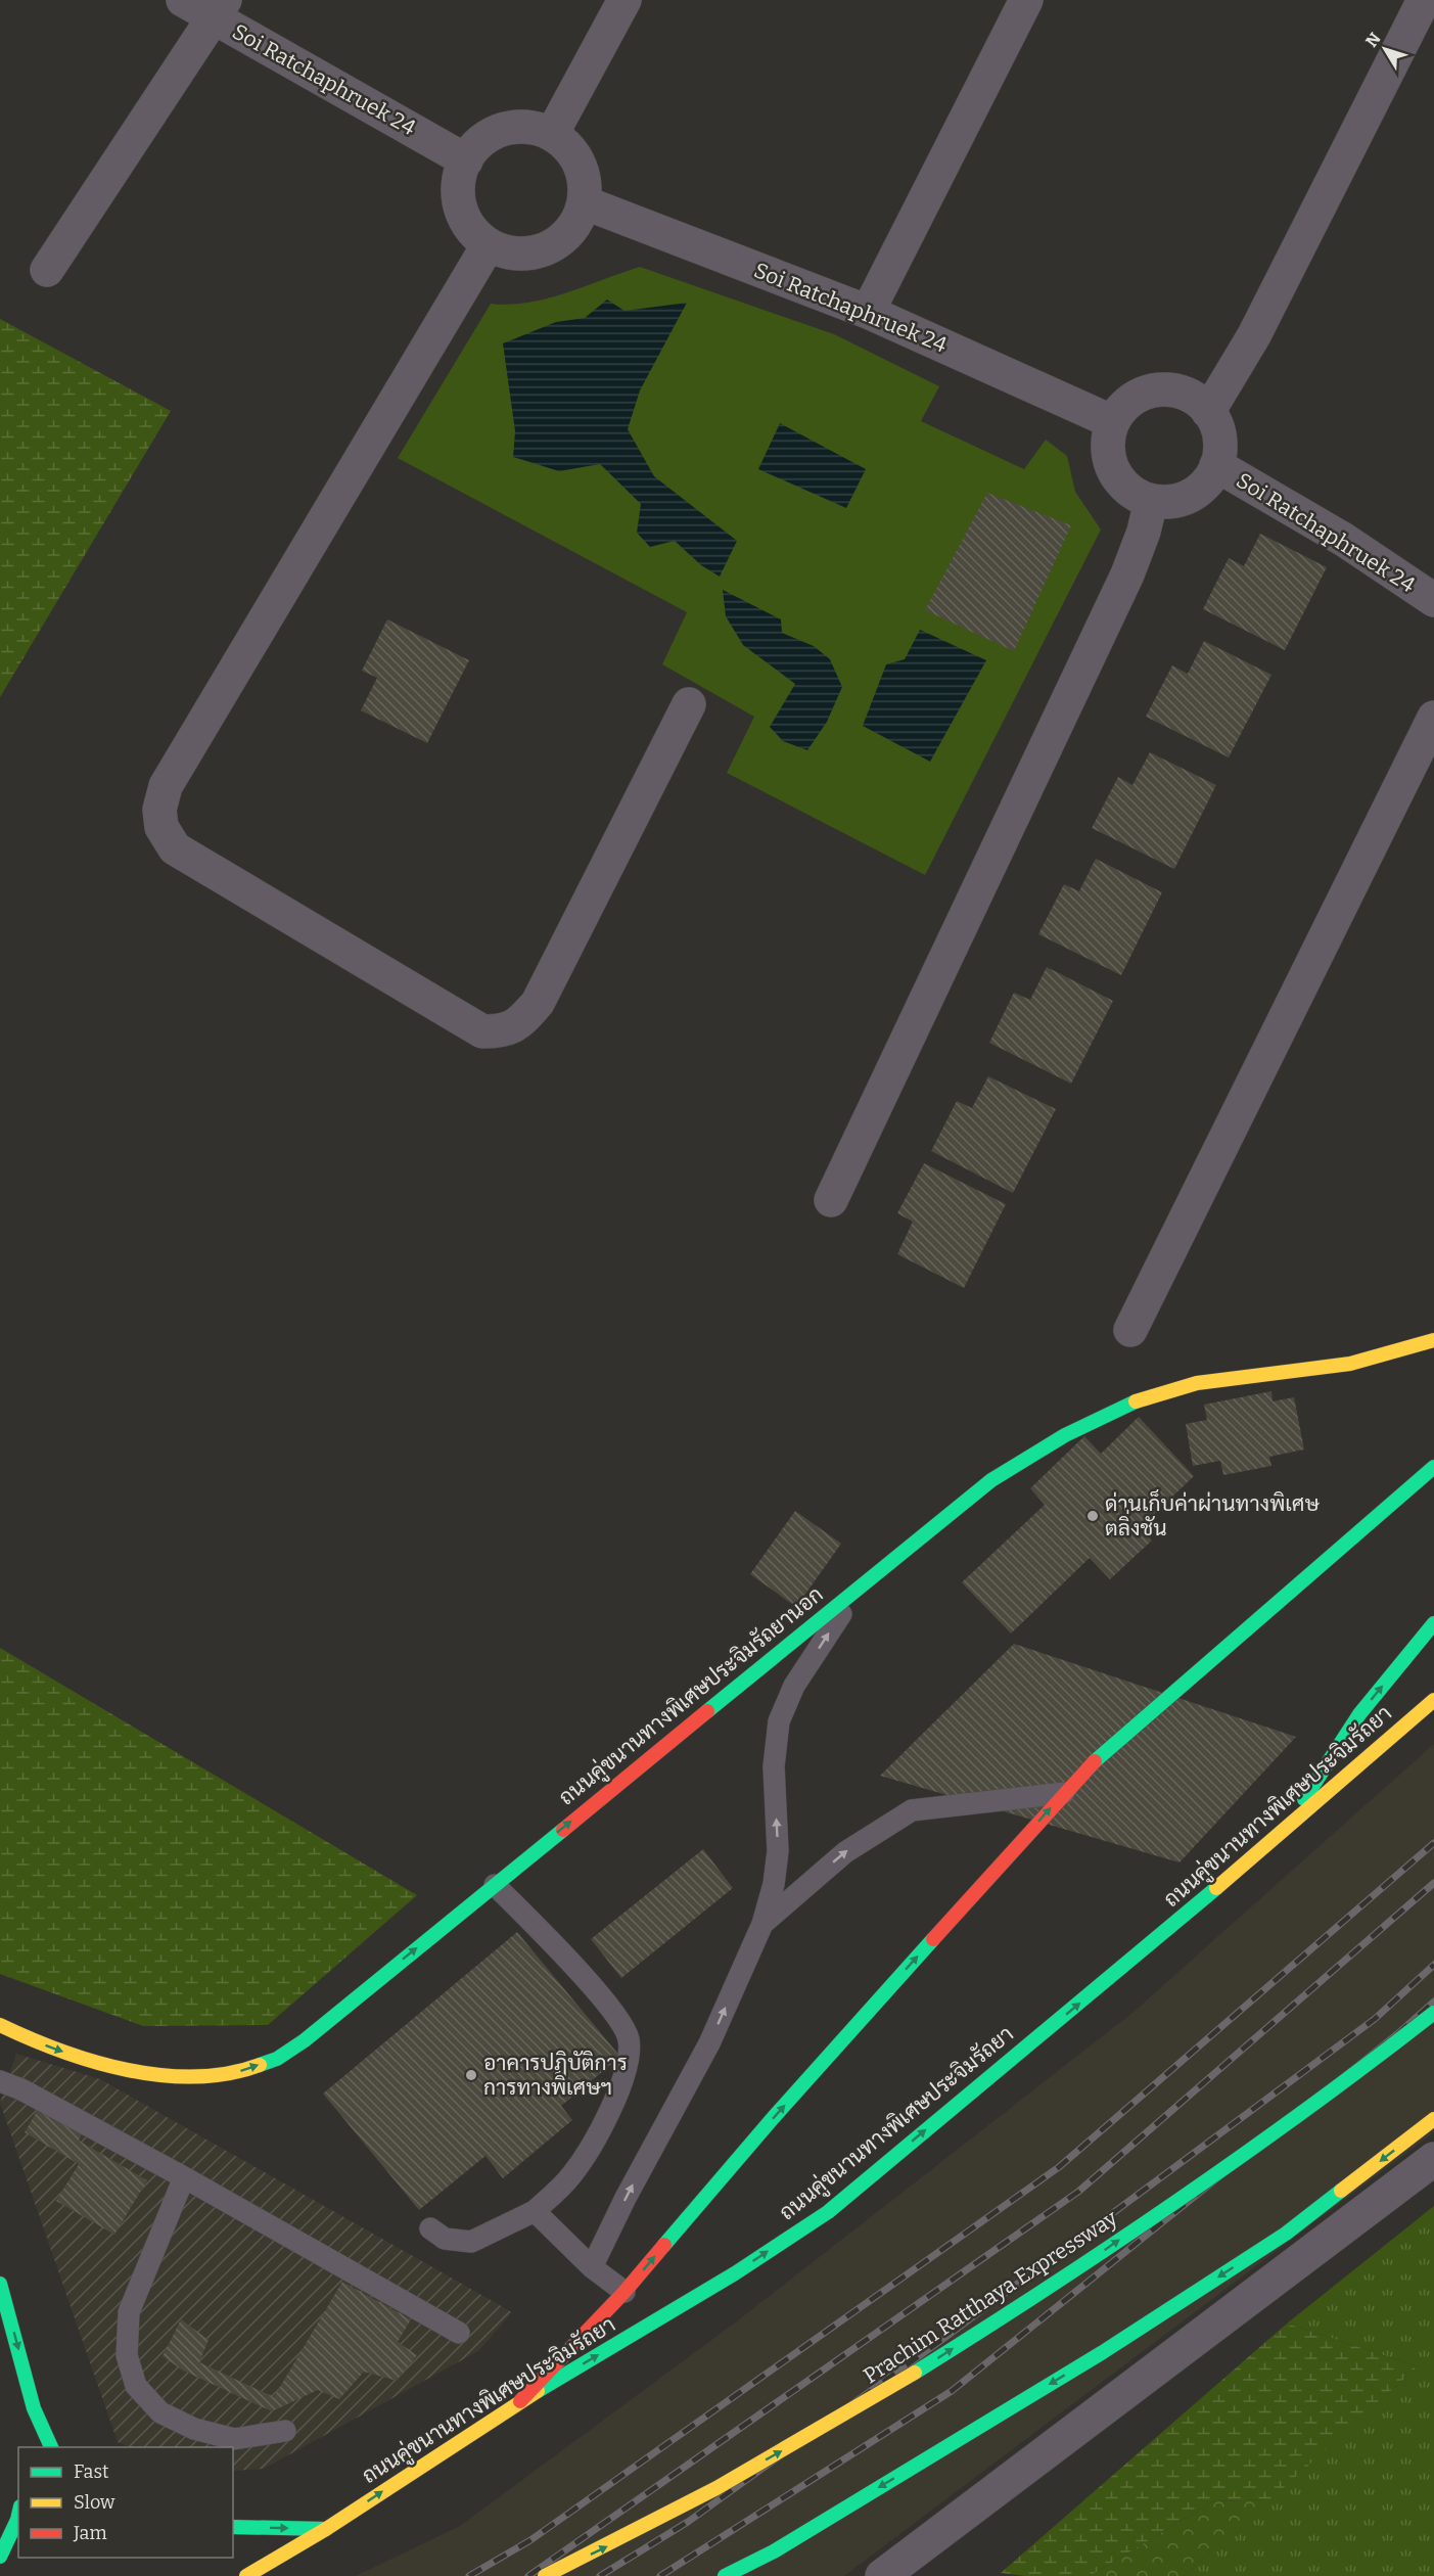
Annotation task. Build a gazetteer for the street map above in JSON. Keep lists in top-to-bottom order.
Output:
{
  "streets": {
    "main road": ["ถนนคู่ขนานทางพิเศษประจิมรัถยานอก", "ถนนคู่ขนานทางพิเศษประจิมรัถยา", "Prachim Ratthaya Expressway"],
    "street": ["Soi Ratchaphruek 24"]
  },
  "one_way": ["ถนนคู่ขนานทางพิเศษประจิมรัถยานอก"],
  "places": ["ด่านเก็บค่าผ่านทางพิเศษ ตลิ่งชัน", "อาคารปฏิบัติการ การทางพิเศษฯ"],
  "legend": ["Fast", "Slow", "Jam"],
  "north": "top left"
}
